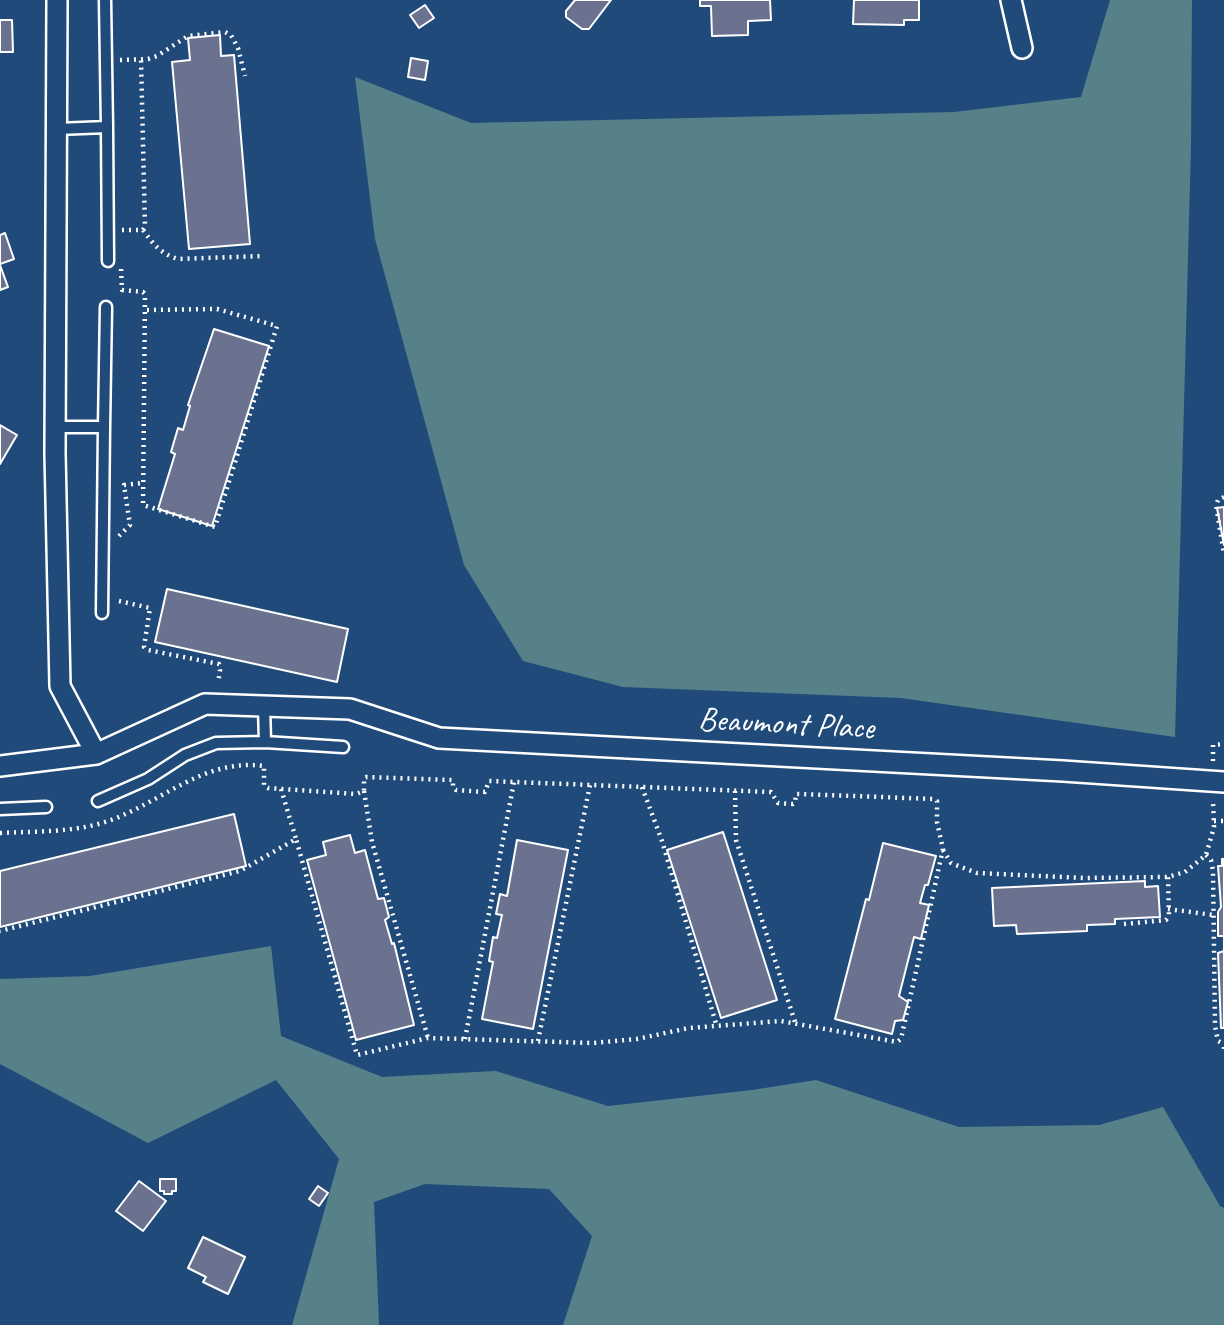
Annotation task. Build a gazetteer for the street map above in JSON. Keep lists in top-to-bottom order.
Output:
{
  "streets": {
    "street": ["Beaumont Place"]
  }
}
